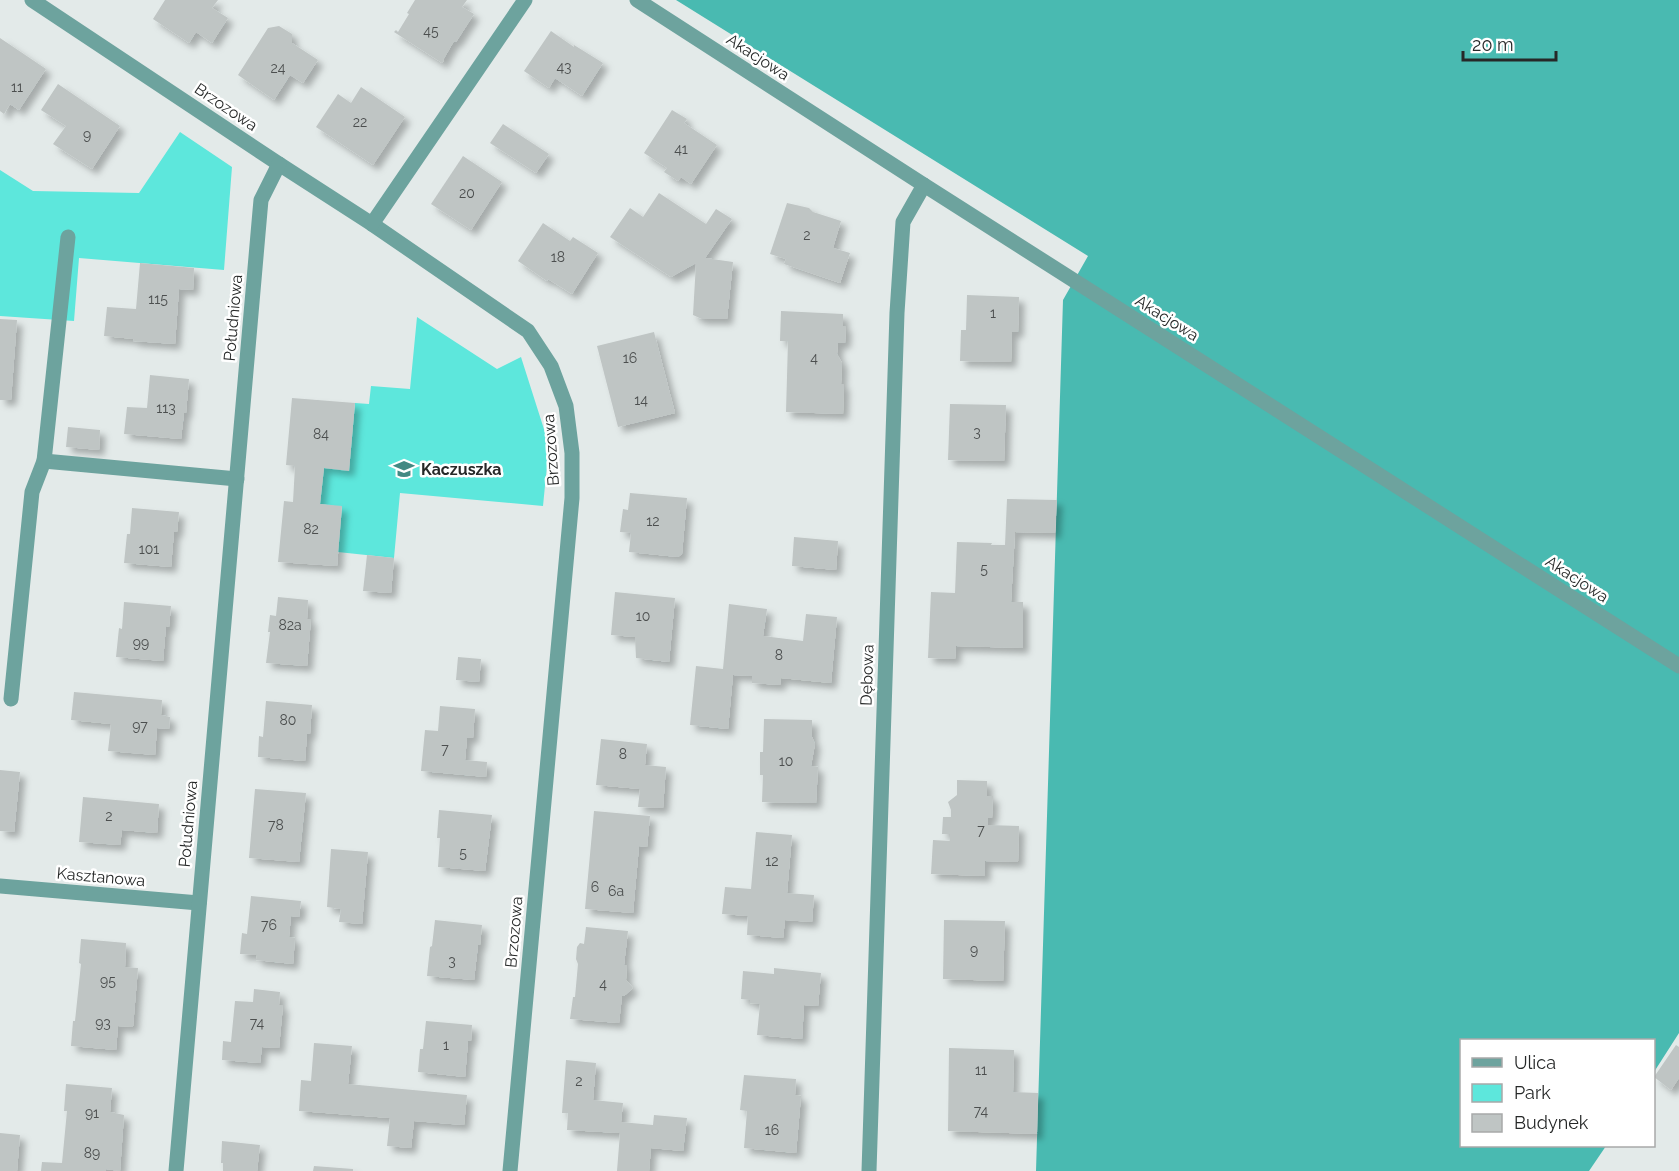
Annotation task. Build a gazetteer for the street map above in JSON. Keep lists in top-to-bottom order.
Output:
{
  "streets": {
    "street": [
      "Akacjowa",
      "Brzozowa",
      "Południowa",
      "Dębowa",
      "Kasztanowa"
    ]
  },
  "crossings": [
    ["Akacjowa", "Dębowa"],
    ["Brzozowa", "Południowa"],
    ["Południowa", "Kasztanowa"]
  ],
  "places": {
    "school or university": ["Kaczuszka"]
  },
  "house_numbers": [
    "45",
    "43",
    "24",
    "11",
    "22",
    "9",
    "41",
    "20",
    "2",
    "18",
    "115",
    "1",
    "16",
    "4",
    "14",
    "113",
    "3",
    "84",
    "12",
    "82",
    "101",
    "5",
    "10",
    "82a",
    "99",
    "8",
    "80",
    "97",
    "7",
    "8",
    "10",
    "2",
    "78",
    "7",
    "5",
    "12",
    "6",
    "6a",
    "76",
    "9",
    "3",
    "95",
    "4",
    "93",
    "74",
    "1",
    "11",
    "2",
    "74",
    "91",
    "16",
    "89"
  ],
  "legend": ["Ulica", "Park", "Budynek"],
  "scale_bar": "20 m"
}
